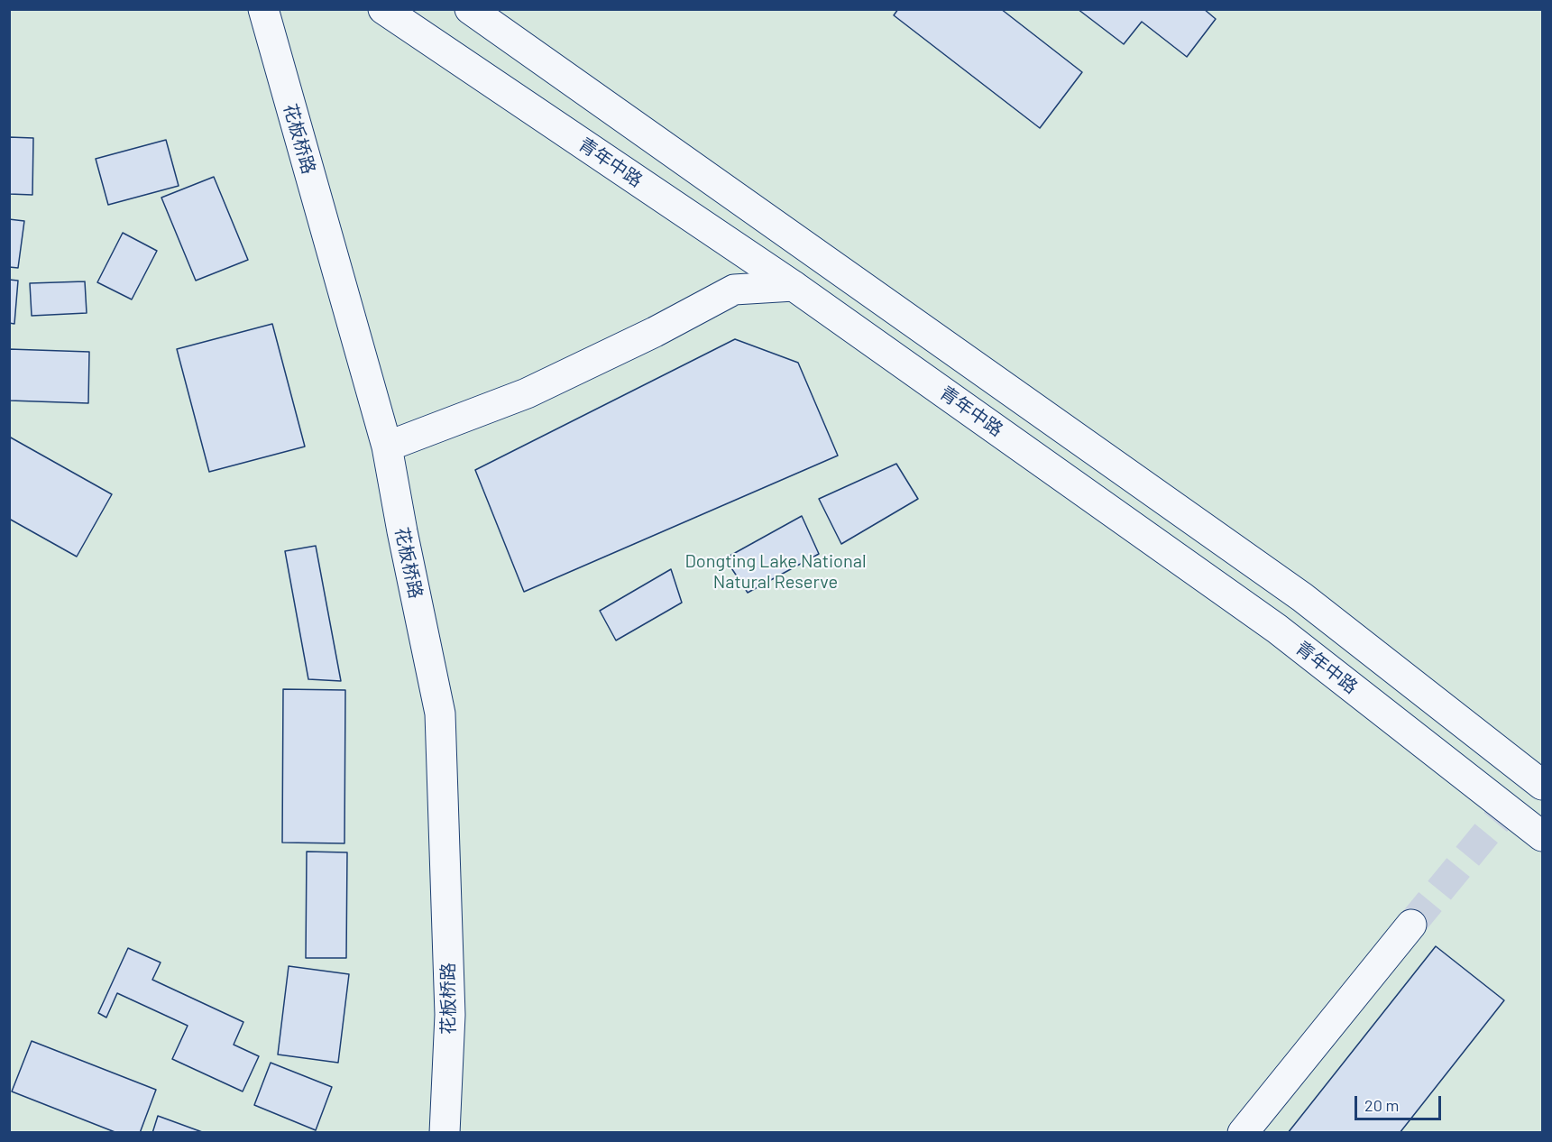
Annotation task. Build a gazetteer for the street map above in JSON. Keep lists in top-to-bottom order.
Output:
{
  "streets": {
    "main road": ["花板桥路", "青年中路"]
  },
  "parks": ["Dongting Lake National Natural Reserve"],
  "scale_bar": "20 m"
}
